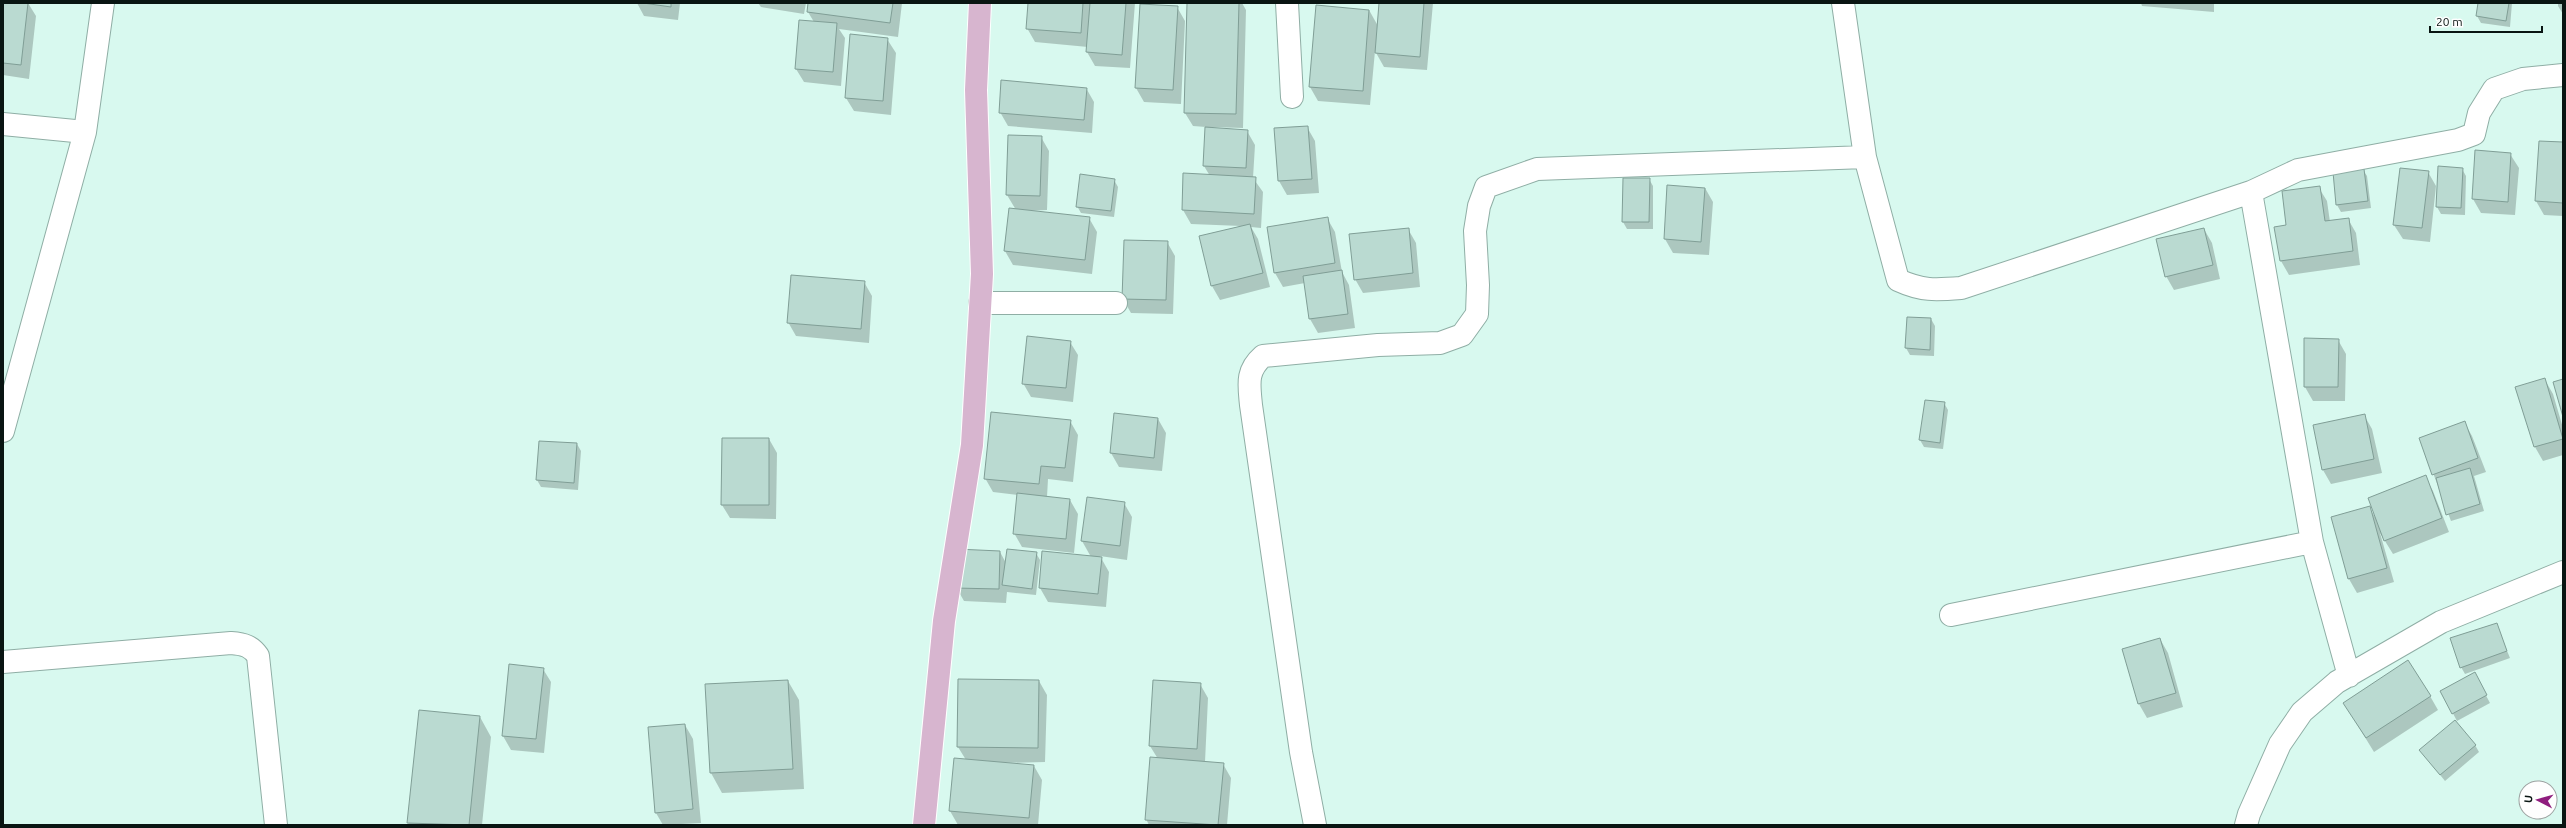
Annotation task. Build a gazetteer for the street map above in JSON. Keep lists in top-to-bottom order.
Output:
{
  "scale_bar": "20 m",
  "north": "left"
}
